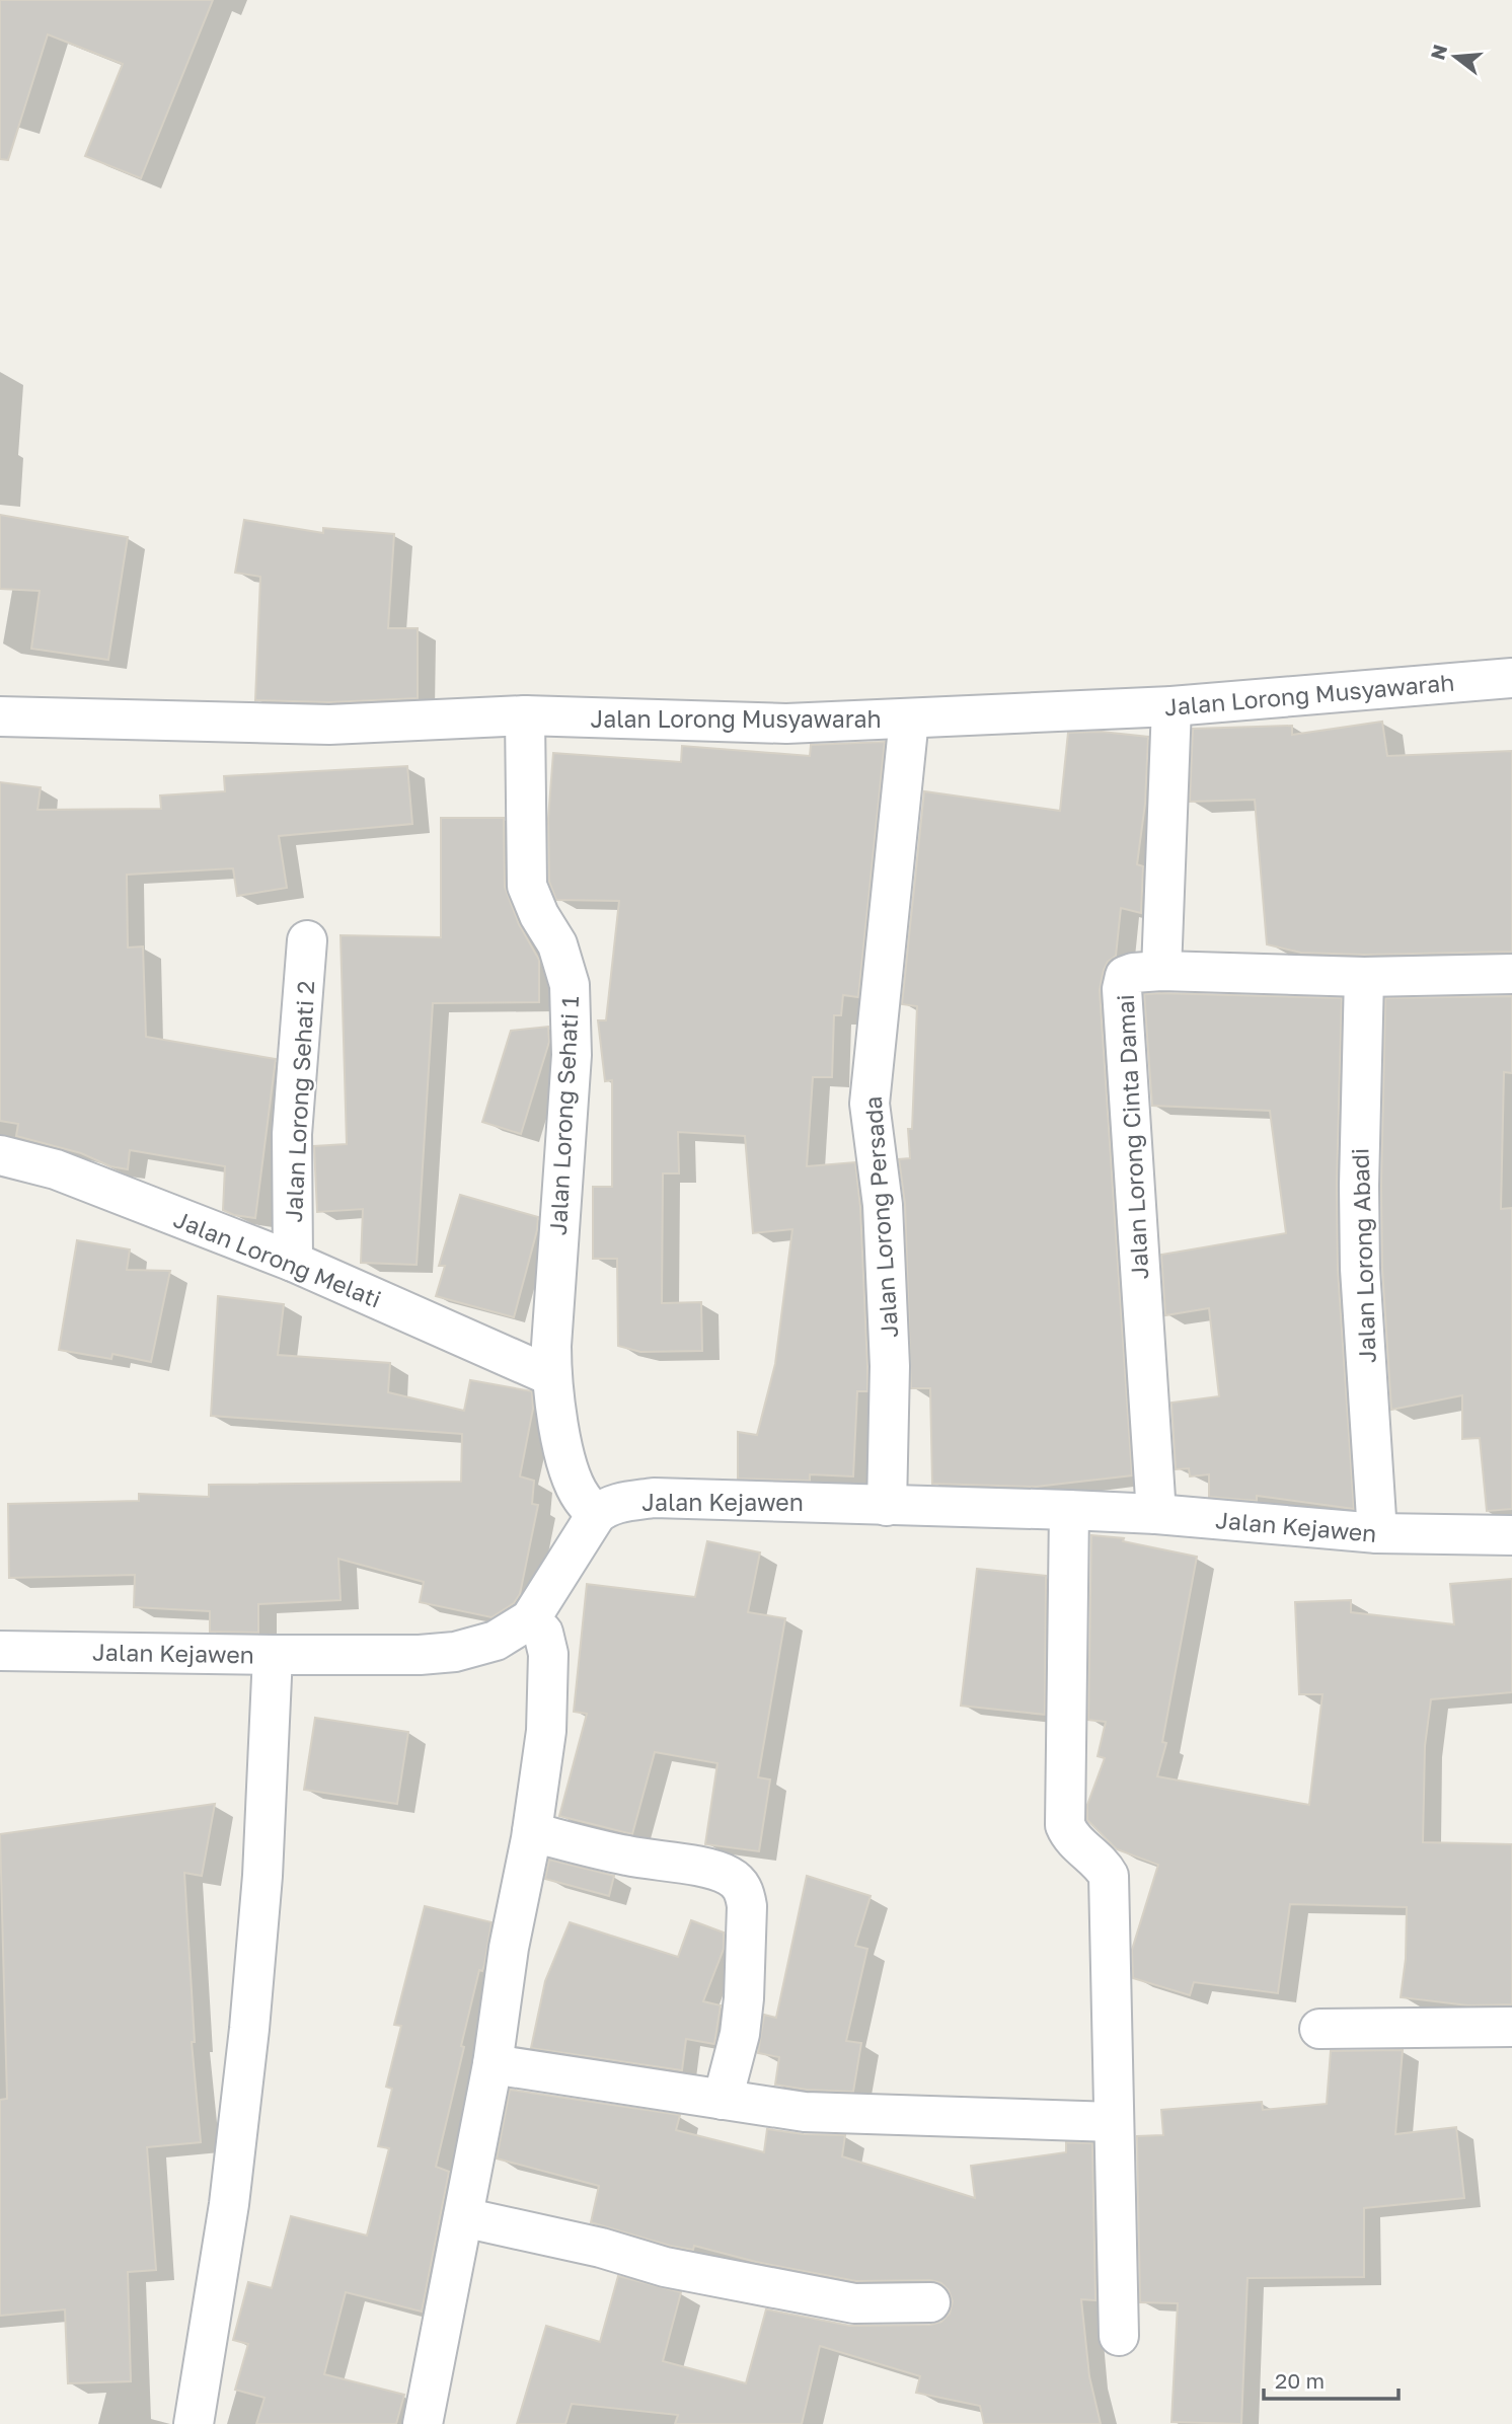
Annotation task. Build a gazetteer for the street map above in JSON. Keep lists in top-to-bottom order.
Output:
{
  "streets": {
    "street": [
      "Jalan Lorong Musyawarah",
      "Jalan Lorong Sehati 2",
      "Jalan Lorong Sehati 1",
      "Jalan Lorong Cinta Damai",
      "Jalan Lorong Persada",
      "Jalan Lorong Abadi",
      "Jalan Lorong Melati",
      "Jalan Kejawen"
    ]
  },
  "crossings": [
    ["Jalan Lorong Musyawarah", "Jalan Lorong Sehati 1"],
    ["Jalan Lorong Musyawarah", "Jalan Lorong Persada"],
    ["Jalan Lorong Sehati 2", "Jalan Lorong Melati"],
    ["Jalan Lorong Sehati 1", "Jalan Lorong Melati"],
    ["Jalan Lorong Sehati 1", "Jalan Kejawen"],
    ["Jalan Lorong Cinta Damai", "Jalan Lorong Abadi"],
    ["Jalan Lorong Cinta Damai", "Jalan Kejawen"],
    ["Jalan Lorong Persada", "Jalan Kejawen"],
    ["Jalan Lorong Abadi", "Jalan Kejawen"]
  ],
  "scale_bar": "20 m",
  "north": "left"
}
